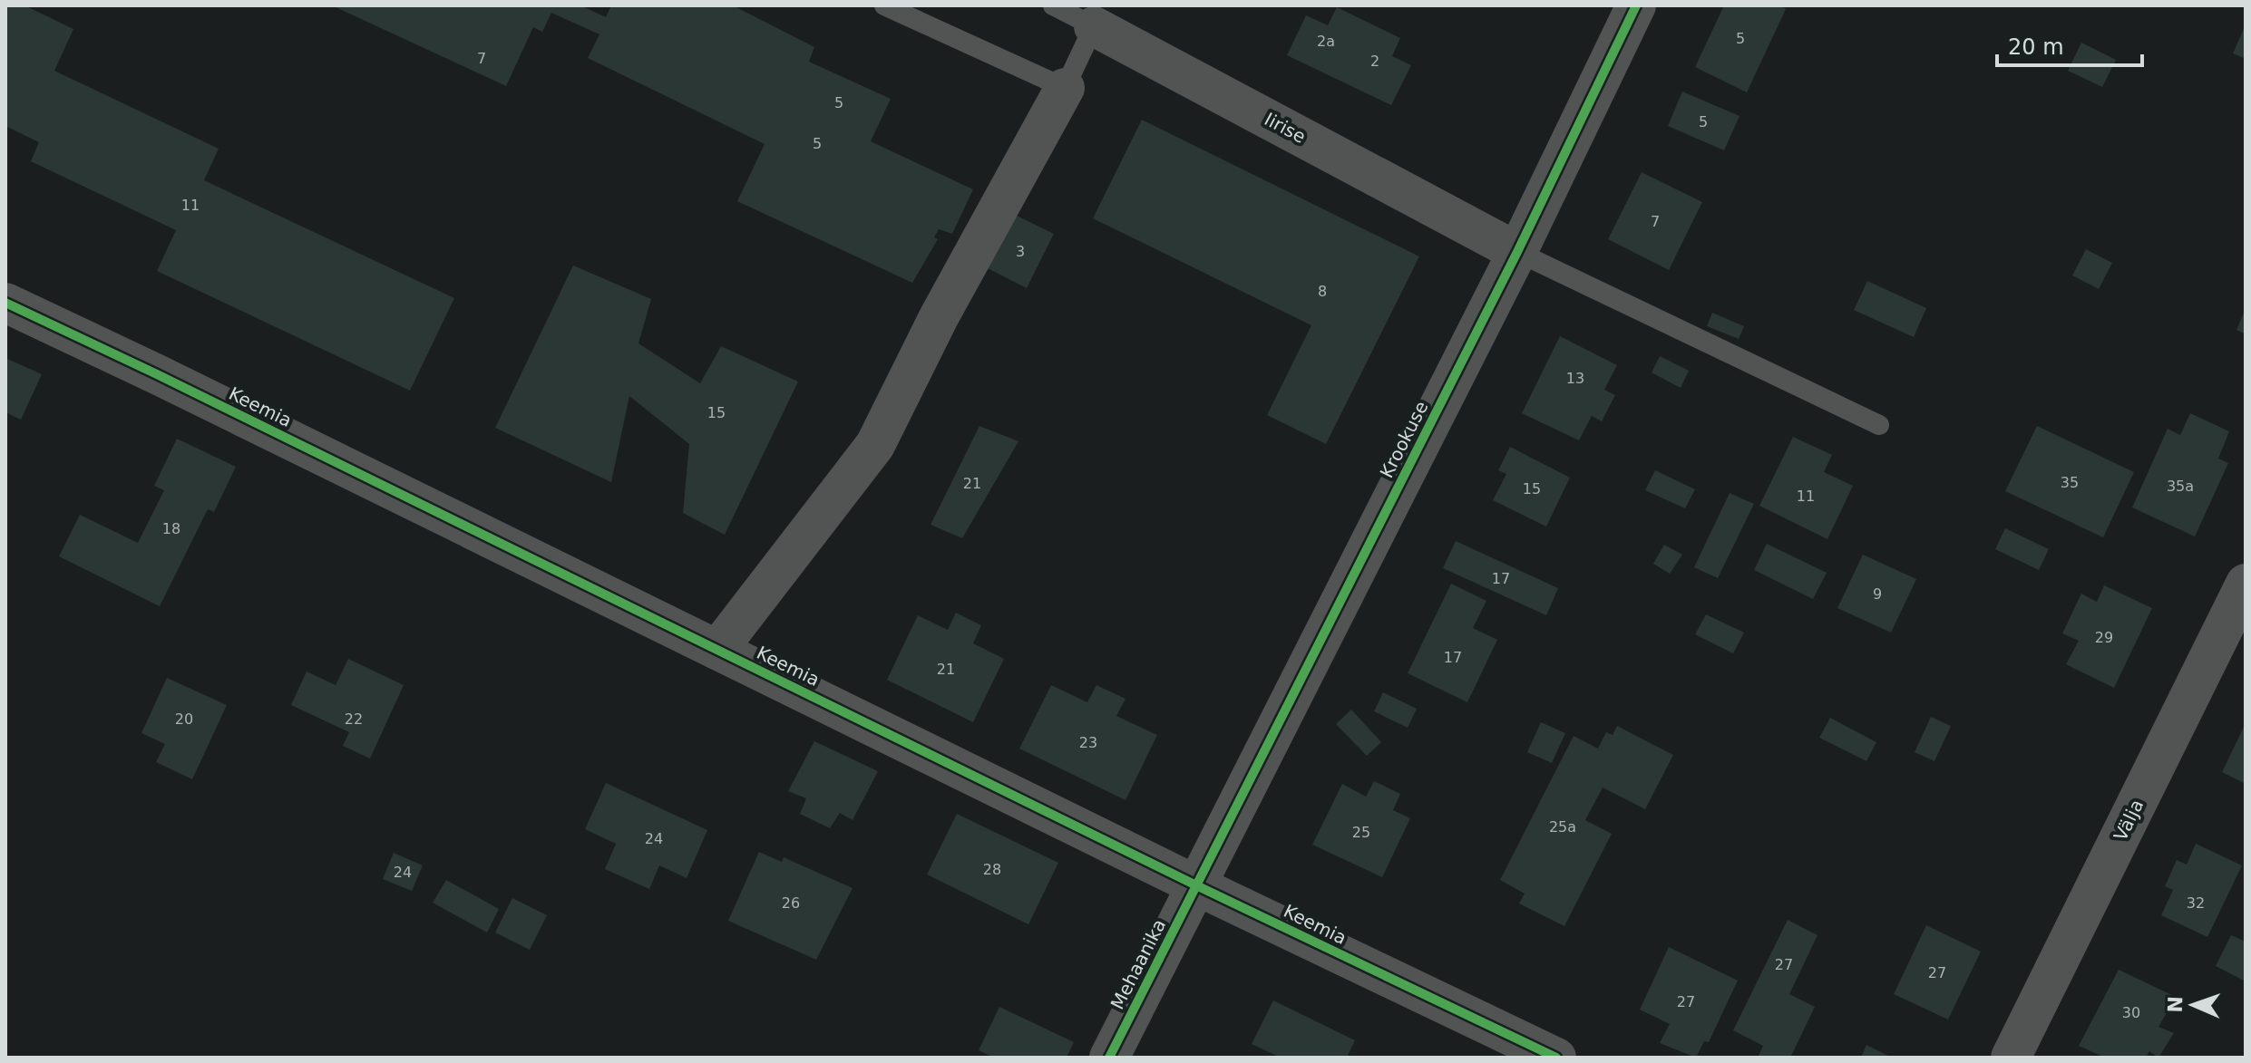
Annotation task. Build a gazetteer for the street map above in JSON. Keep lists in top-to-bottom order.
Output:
{
  "streets": {
    "street": [
      "Iirise",
      "Keemia",
      "Krookuse",
      "Välja",
      "Mehaanika"
    ]
  },
  "crossings": [
    ["Iirise", "Krookuse"],
    ["Keemia", "Krookuse"],
    ["Keemia", "Mehaanika"],
    ["Krookuse", "Mehaanika"]
  ],
  "house_numbers": [
    "5",
    "2a",
    "7",
    "2",
    "5",
    "5",
    "5",
    "11",
    "7",
    "3",
    "8",
    "13",
    "15",
    "35",
    "21",
    "35a",
    "15",
    "11",
    "18",
    "17",
    "9",
    "29",
    "17",
    "21",
    "20",
    "22",
    "23",
    "25a",
    "25",
    "24",
    "28",
    "24",
    "26",
    "32",
    "27",
    "27",
    "27",
    "30"
  ],
  "scale_bar": "20 m",
  "north": "left"
}
